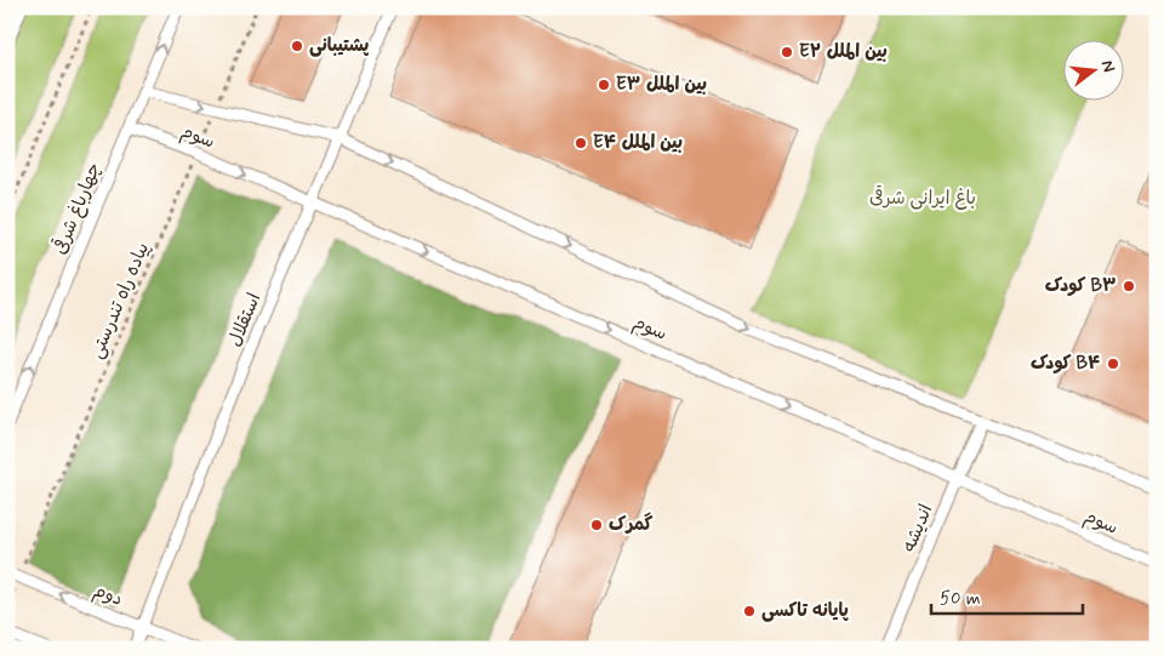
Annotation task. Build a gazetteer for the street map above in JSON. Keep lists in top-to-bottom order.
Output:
{
  "streets": {
    "lane": [
      "سوم",
      "چهارباغ شرقی",
      "استقلال",
      "اندیشه",
      "دوم"
    ],
    "path": ["پیاده راه تندرستی"]
  },
  "crossings": [
    ["سوم", "چهارباغ شرقی"],
    ["سوم", "پیاده راه تندرستی"],
    ["سوم", "استقلال"],
    ["سوم", "اندیشه"],
    ["پیاده راه تندرستی", "دوم"],
    ["استقلال", "دوم"]
  ],
  "one_way": ["سوم", "چهارباغ شرقی"],
  "parks": ["باغ ایرانی شرقی"],
  "places": [
    "پشتیبانی",
    "E۲ بین الملل",
    "E۳ بین الملل",
    "E۴ بین الملل",
    "کودک B۳",
    "کودک B۴",
    "گمرک",
    "پایانه تاکسی"
  ],
  "scale_bar": "50 m",
  "north": "right"
}
